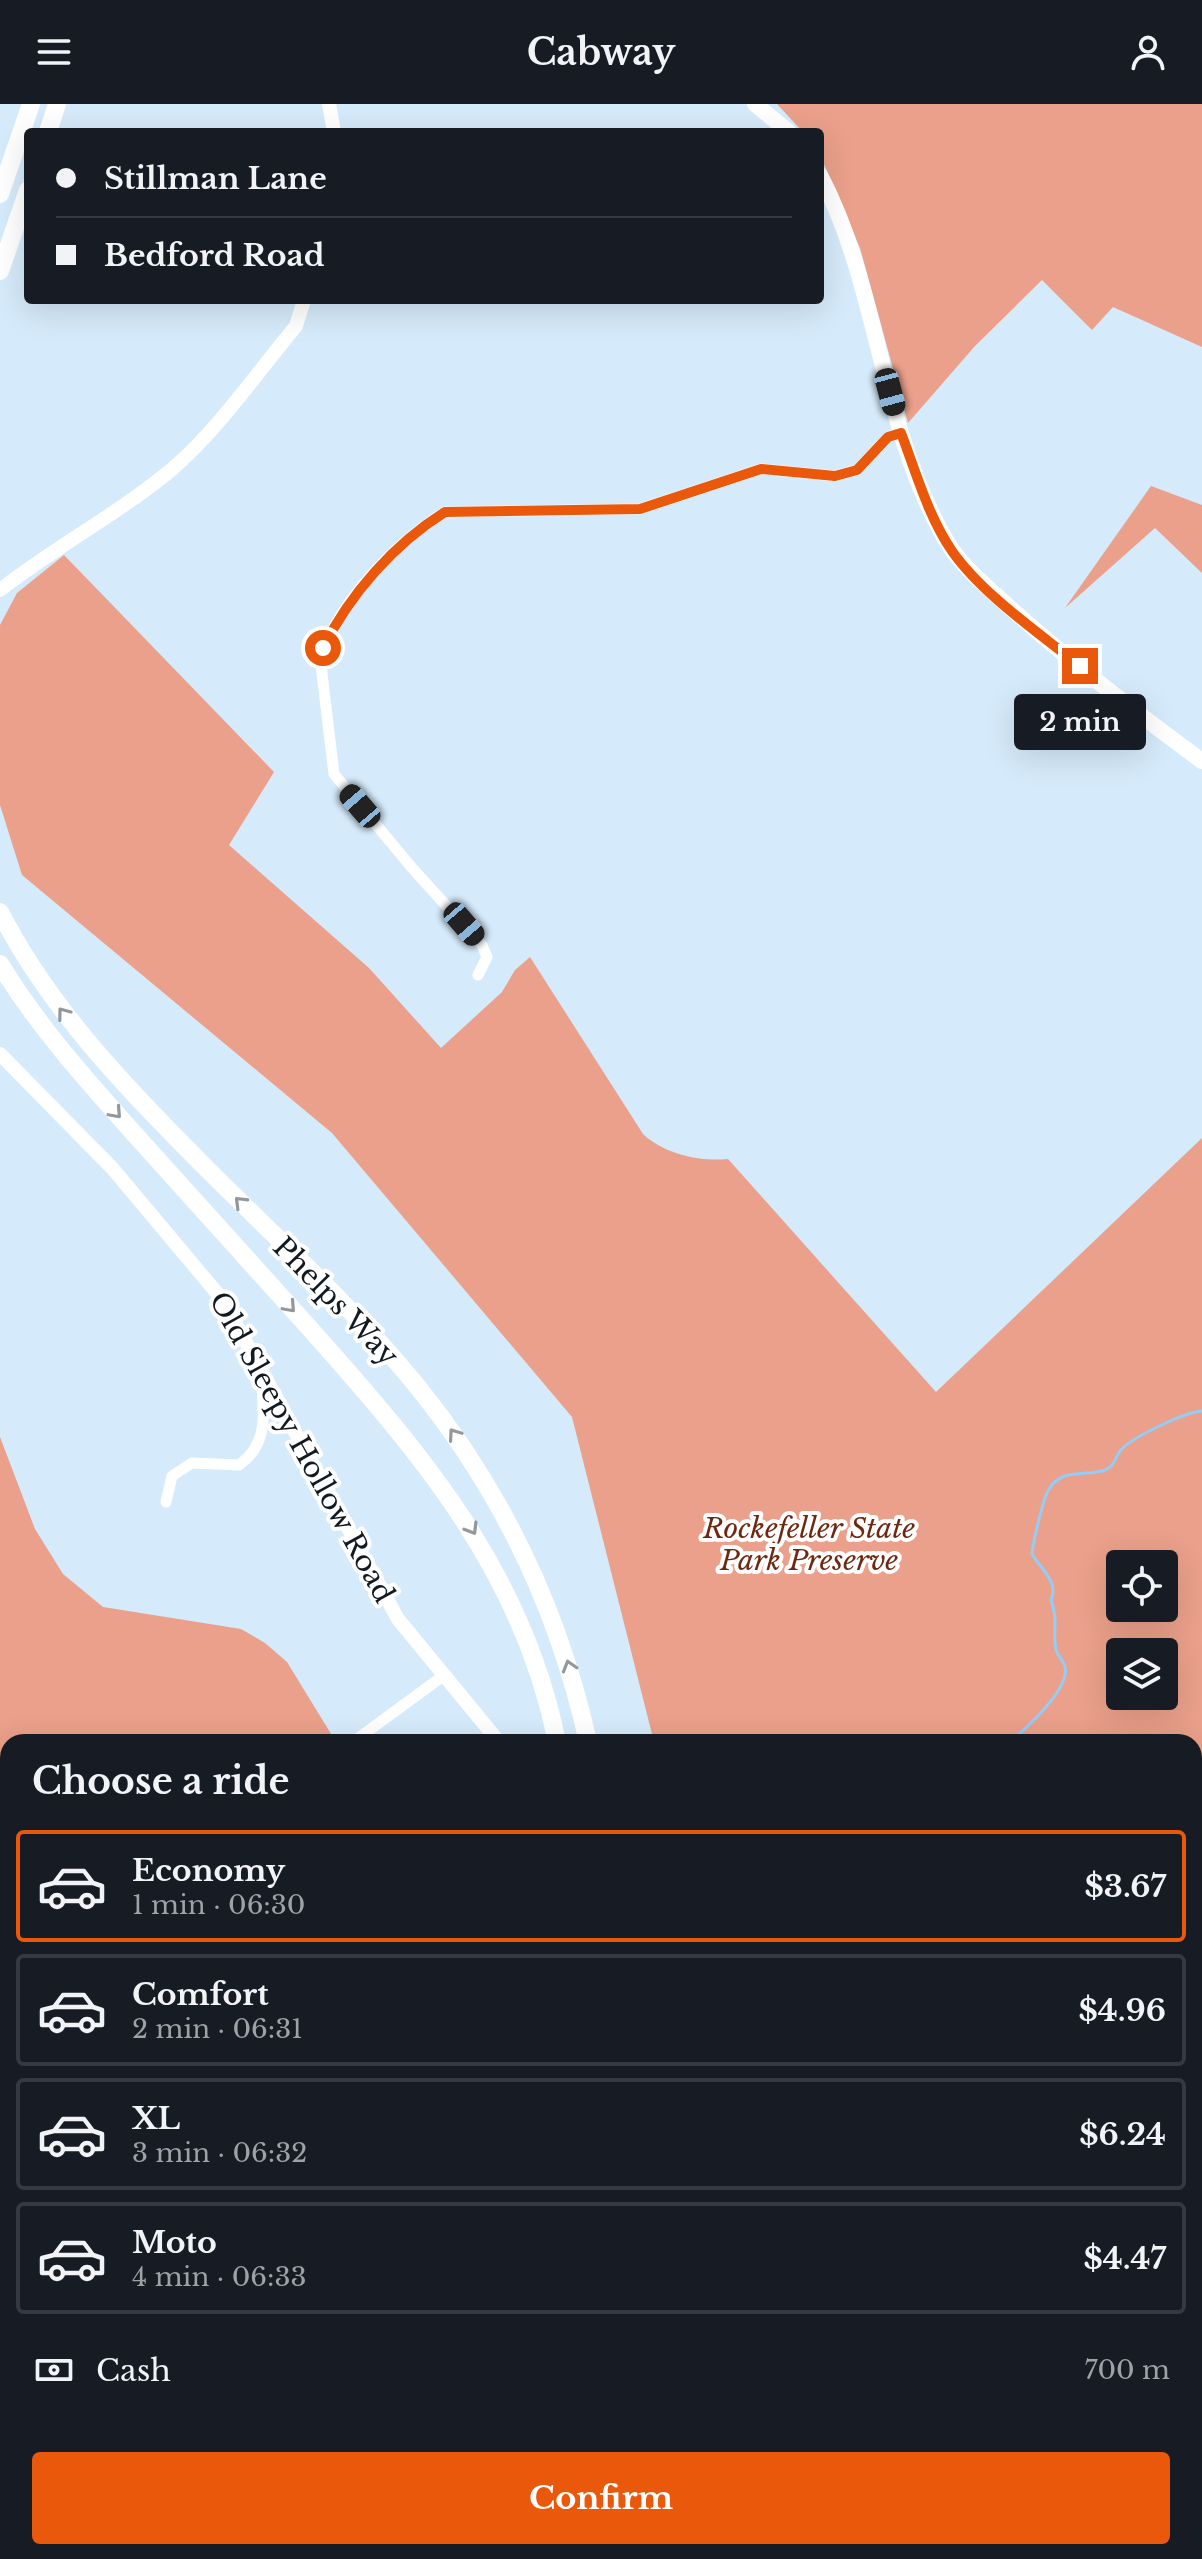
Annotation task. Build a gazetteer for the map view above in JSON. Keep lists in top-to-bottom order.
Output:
{
  "streets": {
    "main road": ["Phelps Way"],
    "street": ["Old Sleepy Hollow Road"]
  },
  "parks": ["Rockefeller State Park Preserve"],
  "page": {
    "header": "Cabway",
    "banner": ["Stillman Lane", "Bedford Road"],
    "bubble": "2 min",
    "heading": "Choose a ride",
    "list": [
      {
        "name": "Economy",
        "note": "1 min · 06:30",
        "value": "$3.67"
      },
      {
        "name": "Comfort",
        "note": "2 min · 06:31",
        "value": "$4.96"
      },
      {
        "name": "XL",
        "note": "3 min · 06:32",
        "value": "$6.24"
      },
      {
        "name": "Moto",
        "note": "4 min · 06:33",
        "value": "$4.47"
      }
    ],
    "pay": ["Cash", "700 m"],
    "buttons": "Confirm"
  }
}
